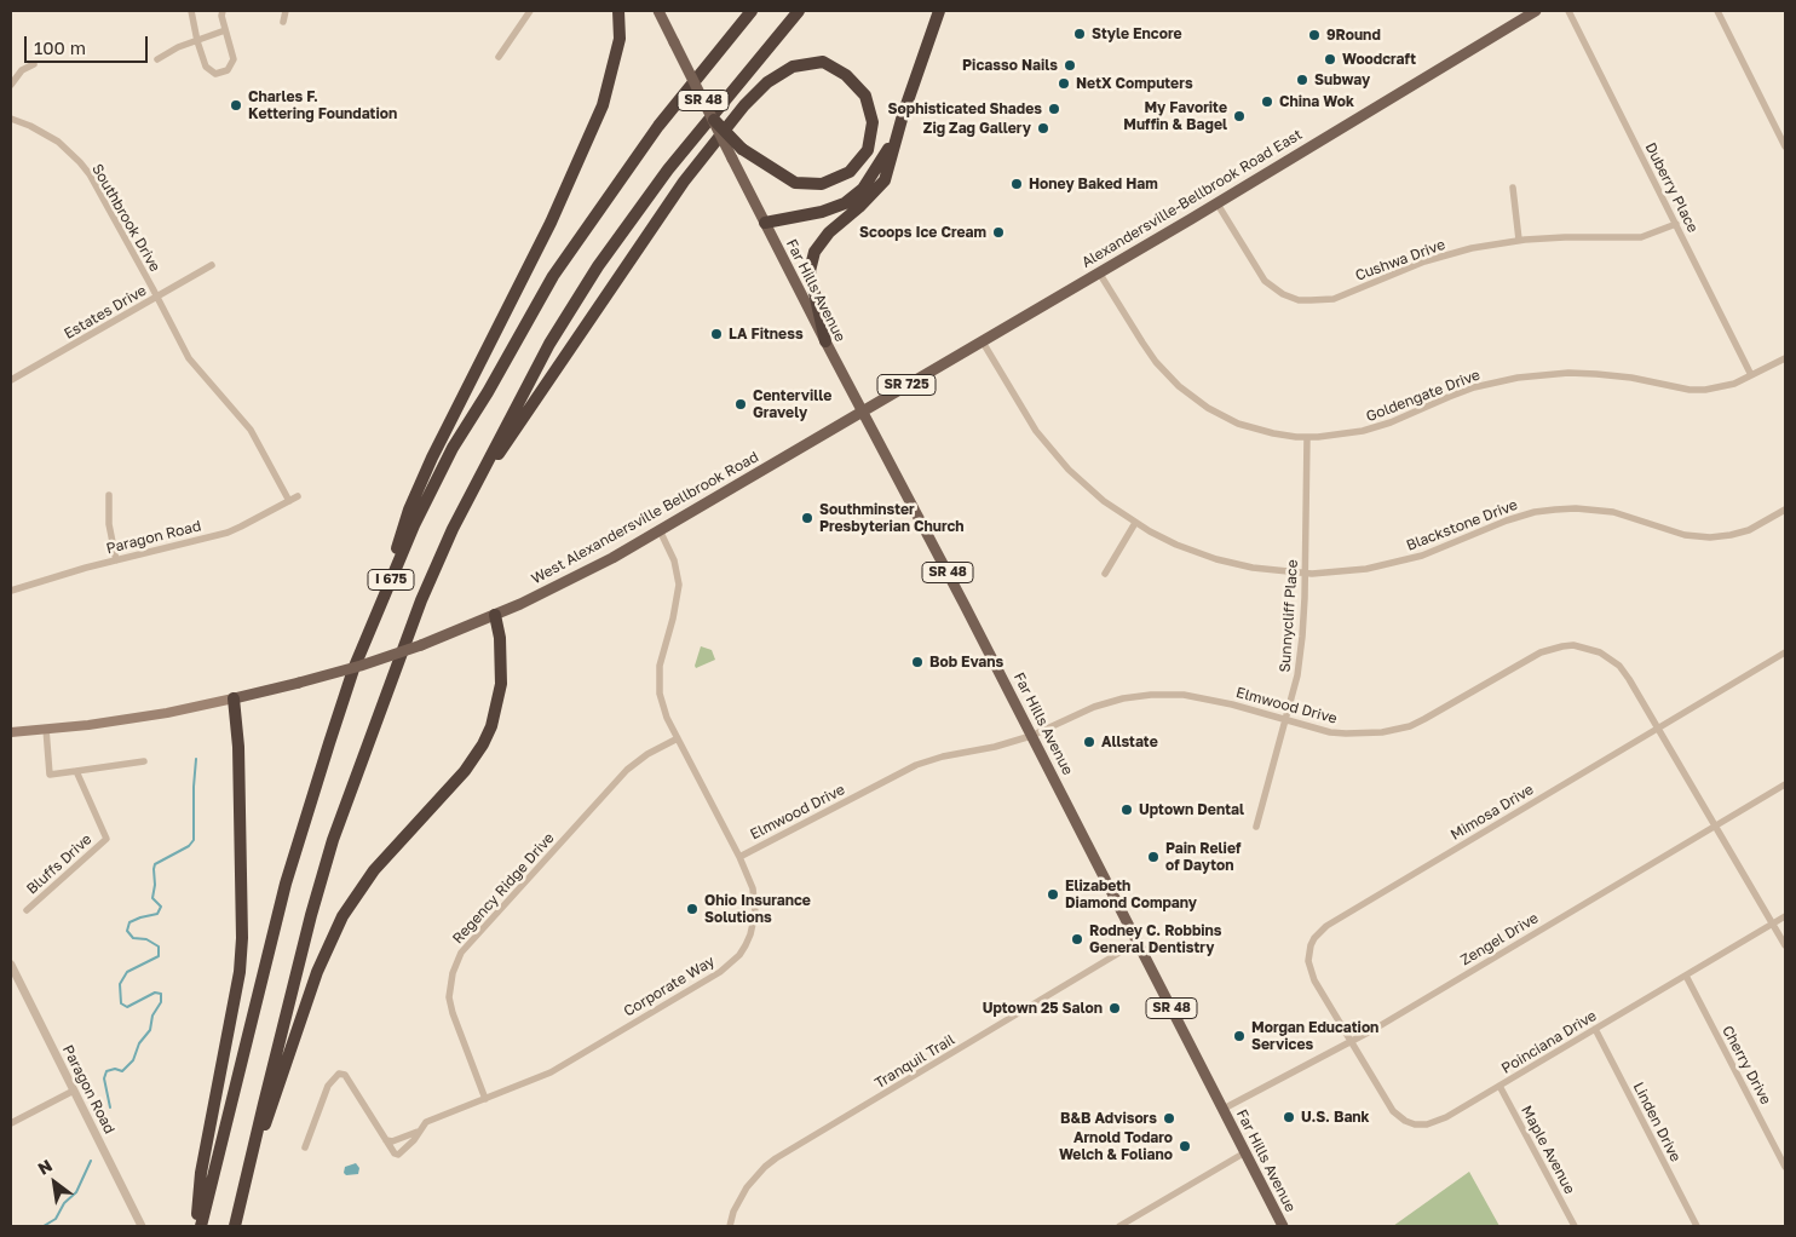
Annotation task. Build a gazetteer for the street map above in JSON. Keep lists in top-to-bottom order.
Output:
{
  "streets": {
    "highway": ["I 675"],
    "main road": [
      "SR 48",
      "Alexandersville-Bellbrook Road East",
      "Far Hills Avenue",
      "SR 725",
      "West Alexandersville Bellbrook Road"
    ],
    "street": [
      "Duberry Place",
      "Southbrook Drive",
      "Cushwa Drive",
      "Estates Drive",
      "Goldengate Drive",
      "Blackstone Drive",
      "Paragon Road",
      "Sunnycliff Place",
      "Elmwood Drive",
      "Mimosa Drive",
      "Bluffs Drive",
      "Regency Ridge Drive",
      "Zengel Drive",
      "Corporate Way",
      "Poinciana Drive",
      "Tranquil Trail",
      "Cherry Drive",
      "Linden Drive",
      "Maple Avenue"
    ]
  },
  "crossings": [
    ["Duberry Place", "Cushwa Drive"],
    ["Duberry Place", "Goldengate Drive"],
    ["Alexandersville-Bellbrook Road East", "Cushwa Drive"],
    ["Alexandersville-Bellbrook Road East", "Far Hills Avenue"],
    ["Alexandersville-Bellbrook Road East", "Goldengate Drive"],
    ["Alexandersville-Bellbrook Road East", "West Alexandersville Bellbrook Road"],
    ["Alexandersville-Bellbrook Road East", "Blackstone Drive"],
    ["Southbrook Drive", "Estates Drive"],
    ["Southbrook Drive", "Paragon Road"],
    ["Far Hills Avenue", "West Alexandersville Bellbrook Road"],
    ["Far Hills Avenue", "Elmwood Drive"],
    ["Far Hills Avenue", "Zengel Drive"],
    ["Far Hills Avenue", "Tranquil Trail"],
    ["Goldengate Drive", "Sunnycliff Place"],
    ["West Alexandersville Bellbrook Road", "Corporate Way"],
    ["Blackstone Drive", "Sunnycliff Place"],
    ["Sunnycliff Place", "Elmwood Drive"],
    ["Elmwood Drive", "Mimosa Drive"],
    ["Elmwood Drive", "Zengel Drive"],
    ["Elmwood Drive", "Corporate Way"],
    ["Elmwood Drive", "Poinciana Drive"],
    ["Mimosa Drive", "Zengel Drive"],
    ["Mimosa Drive", "Poinciana Drive"],
    ["Regency Ridge Drive", "Corporate Way"],
    ["Zengel Drive", "Poinciana Drive"],
    ["Poinciana Drive", "Cherry Drive"],
    ["Poinciana Drive", "Linden Drive"],
    ["Poinciana Drive", "Maple Avenue"]
  ],
  "places": [
    "Style Encore",
    "9Round",
    "Woodcraft",
    "Picasso Nails",
    "Subway",
    "NetX Computers",
    "China Wok",
    "Charles F. Kettering Foundation",
    "Sophisticated Shades",
    "My Favorite Muffin & Bagel",
    "Zig Zag Gallery",
    "Honey Baked Ham",
    "Scoops Ice Cream",
    "LA Fitness",
    "Centerville Gravely",
    "Southminster Presbyterian Church",
    "Bob Evans",
    "Allstate",
    "Uptown Dental",
    "Pain Relief of Dayton",
    "Elizabeth Diamond Company",
    "Ohio Insurance Solutions",
    "Rodney C. Robbins General Dentistry",
    "Uptown 25 Salon",
    "Morgan Education Services",
    "U.S. Bank",
    "B&B Advisors",
    "Arnold Todaro Welch & Foliano"
  ],
  "scale_bar": "100 m",
  "north": "top left"
}
